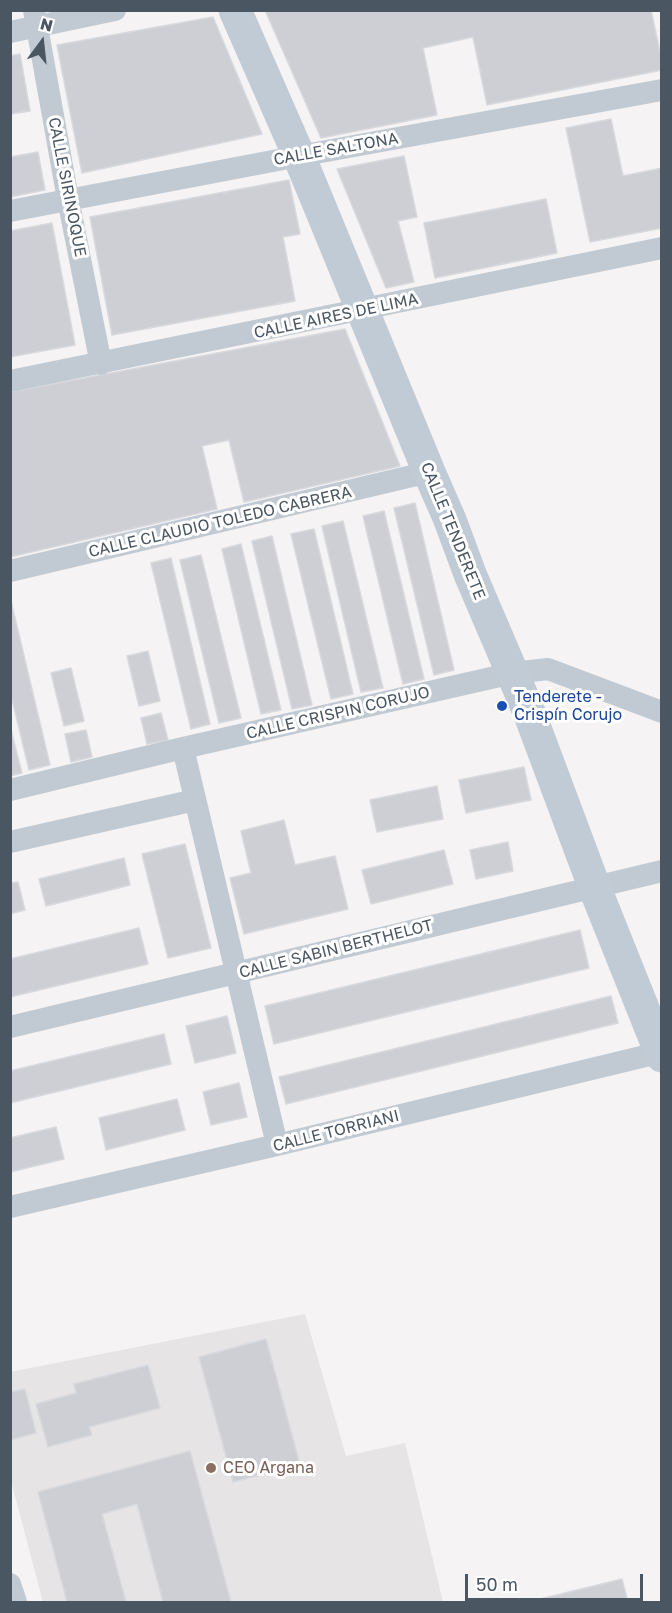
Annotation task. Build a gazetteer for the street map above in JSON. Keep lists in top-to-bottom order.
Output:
{
  "streets": {
    "street": [
      "CALLE SALTONA",
      "CALLE SIRINOQUE",
      "CALLE AIRES DE LIMA",
      "CALLE CLAUDIO TOLEDO CABRERA",
      "CALLE TENDERETE",
      "CALLE CRISPIN CORUJO",
      "CALLE SABIN BERTHELOT",
      "CALLE TORRIANI"
    ]
  },
  "crossings": [
    ["CALLE SALTONA", "CALLE SIRINOQUE"],
    ["CALLE SALTONA", "CALLE TENDERETE"],
    ["CALLE SIRINOQUE", "CALLE AIRES DE LIMA"],
    ["CALLE AIRES DE LIMA", "CALLE TENDERETE"],
    ["CALLE CLAUDIO TOLEDO CABRERA", "CALLE TENDERETE"],
    ["CALLE TENDERETE", "CALLE CRISPIN CORUJO"],
    ["CALLE TENDERETE", "CALLE SABIN BERTHELOT"],
    ["CALLE TENDERETE", "CALLE TORRIANI"]
  ],
  "places": ["Tenderete - Crispín Corujo", "CEO Argana"],
  "scale_bar": "50 m",
  "north": "top"
}
